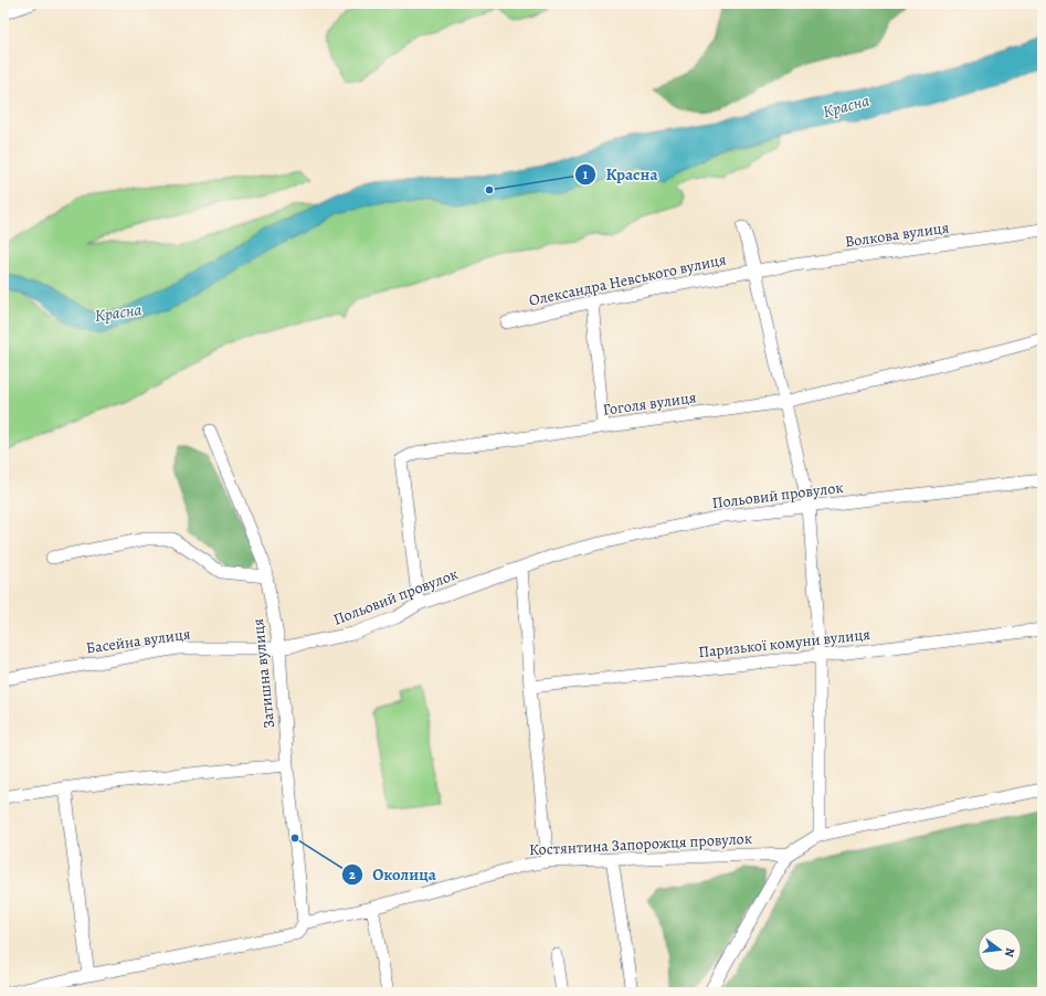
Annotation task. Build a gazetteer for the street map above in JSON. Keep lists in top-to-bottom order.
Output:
{
  "streets": {
    "street": [
      "Волкова вулиця",
      "Олександра Невського вулиця",
      "Гоголя вулиця",
      "Польовий провулок",
      "Басейна вулиця",
      "Паризької комуни вулиця",
      "Затишна вулиця",
      "Костянтина Запорожця провулок"
    ]
  },
  "crossings": [
    ["Волкова вулиця", "Олександра Невського вулиця"],
    ["Гоголя вулиця", "Польовий провулок"],
    ["Польовий провулок", "Басейна вулиця"],
    ["Польовий провулок", "Затишна вулиця"],
    ["Басейна вулиця", "Затишна вулиця"],
    ["Затишна вулиця", "Костянтина Запорожця провулок"]
  ],
  "water": ["Красна"],
  "places": ["Красна", "Околица"],
  "north": "right"
}
